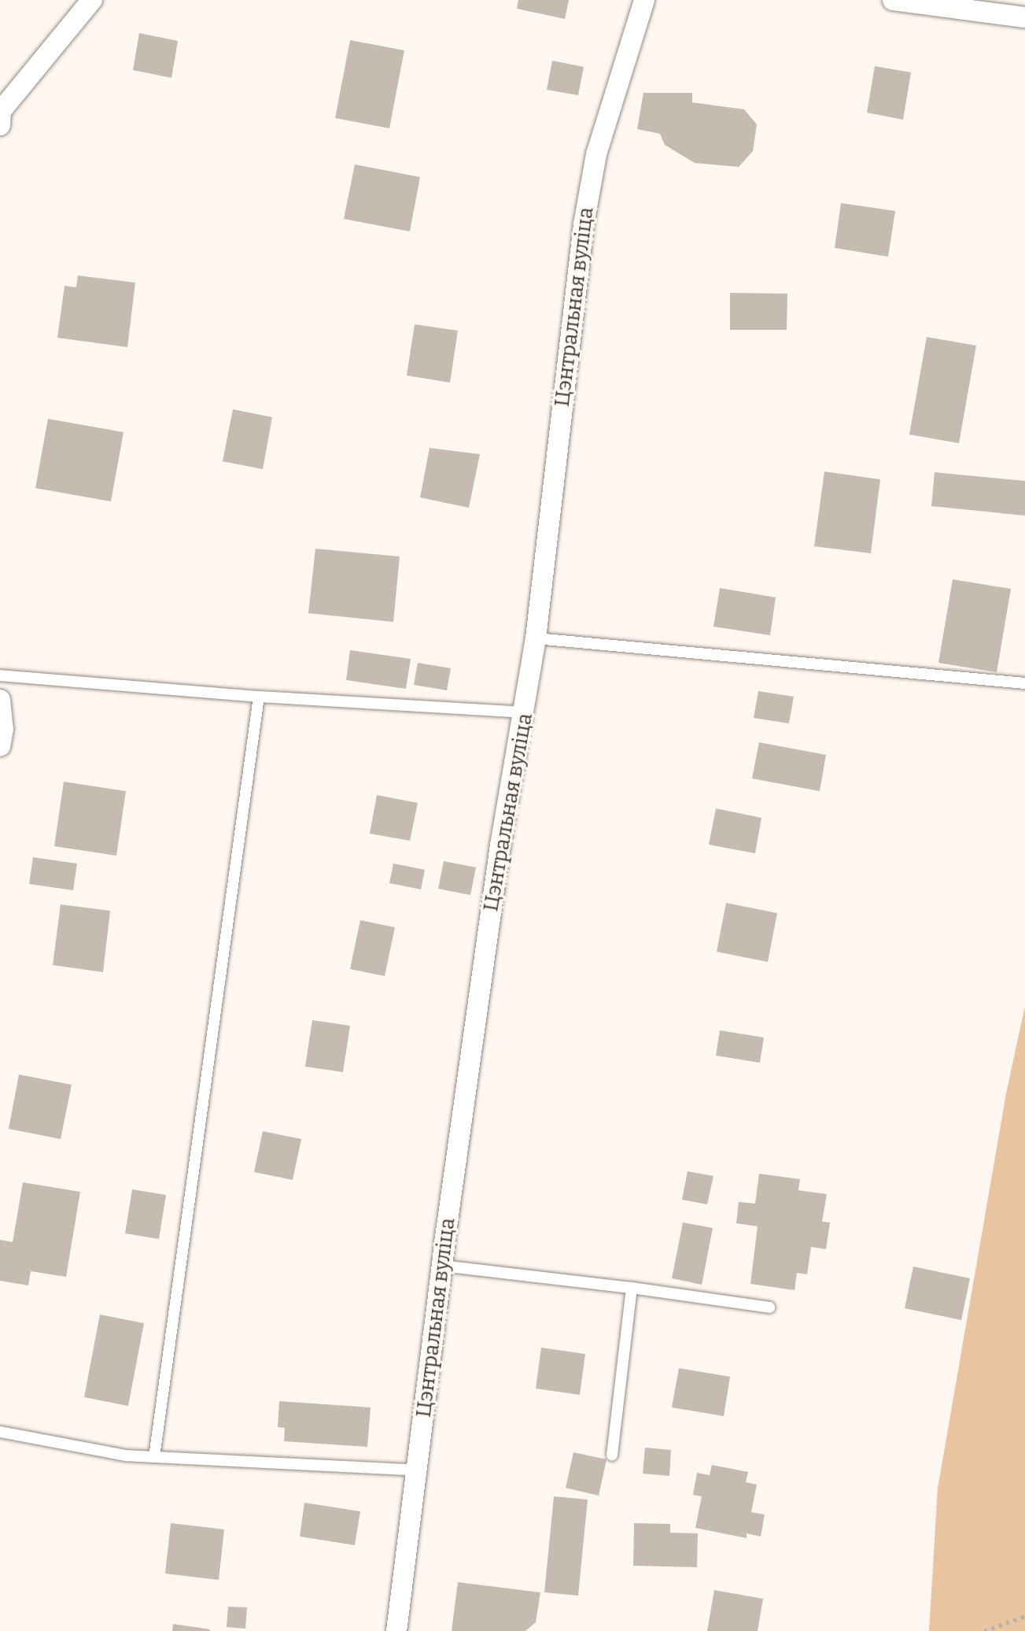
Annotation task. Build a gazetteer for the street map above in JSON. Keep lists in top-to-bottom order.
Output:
{
  "streets": {
    "street": ["Цэнтральная вуліца"]
  }
}
